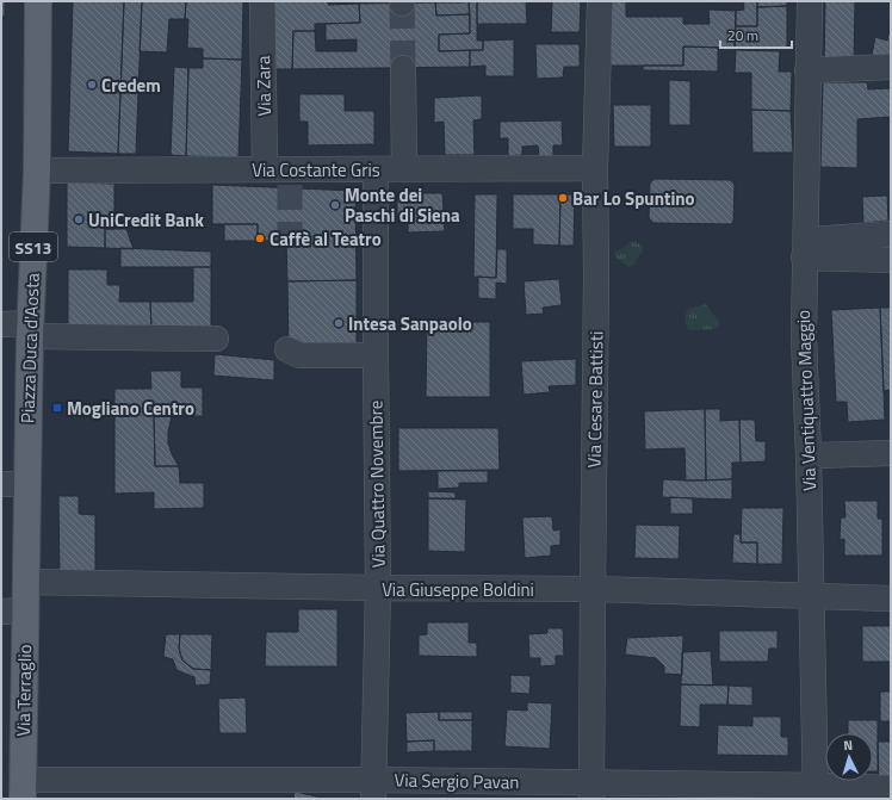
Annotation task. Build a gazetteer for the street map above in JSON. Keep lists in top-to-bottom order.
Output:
{
  "streets": {
    "main road": ["SS13", "Piazza Duca d'Aosta", "Via Terraglio"],
    "street": [
      "Via Zara",
      "Via Costante Gris",
      "Via Cesare Battisti",
      "Via Ventiquattro Maggio",
      "Via Quattro Novembre",
      "Via Giuseppe Boldini",
      "Via Sergio Pavan"
    ]
  },
  "crossings": [
    ["Via Zara", "Via Costante Gris"],
    ["Via Costante Gris", "Piazza Duca d'Aosta"],
    ["Via Costante Gris", "Via Cesare Battisti"],
    ["Via Costante Gris", "Via Quattro Novembre"],
    ["Piazza Duca d'Aosta", "Via Giuseppe Boldini"],
    ["Piazza Duca d'Aosta", "Via Terraglio"],
    ["Via Cesare Battisti", "Via Giuseppe Boldini"],
    ["Via Cesare Battisti", "Via Sergio Pavan"],
    ["Via Ventiquattro Maggio", "Via Giuseppe Boldini"],
    ["Via Ventiquattro Maggio", "Via Sergio Pavan"],
    ["Via Quattro Novembre", "Via Giuseppe Boldini"],
    ["Via Quattro Novembre", "Via Sergio Pavan"],
    ["Via Giuseppe Boldini", "Via Terraglio"],
    ["Via Terraglio", "Via Sergio Pavan"]
  ],
  "places": {
    "other": [
      "Credem",
      "Bar Lo Spuntino",
      "Monte dei Paschi di Siena",
      "UniCredit Bank",
      "Caffè al Teatro",
      "Intesa Sanpaolo"
    ],
    "transit": ["Mogliano Centro"]
  },
  "scale_bar": "20 m",
  "north": "top"
}
